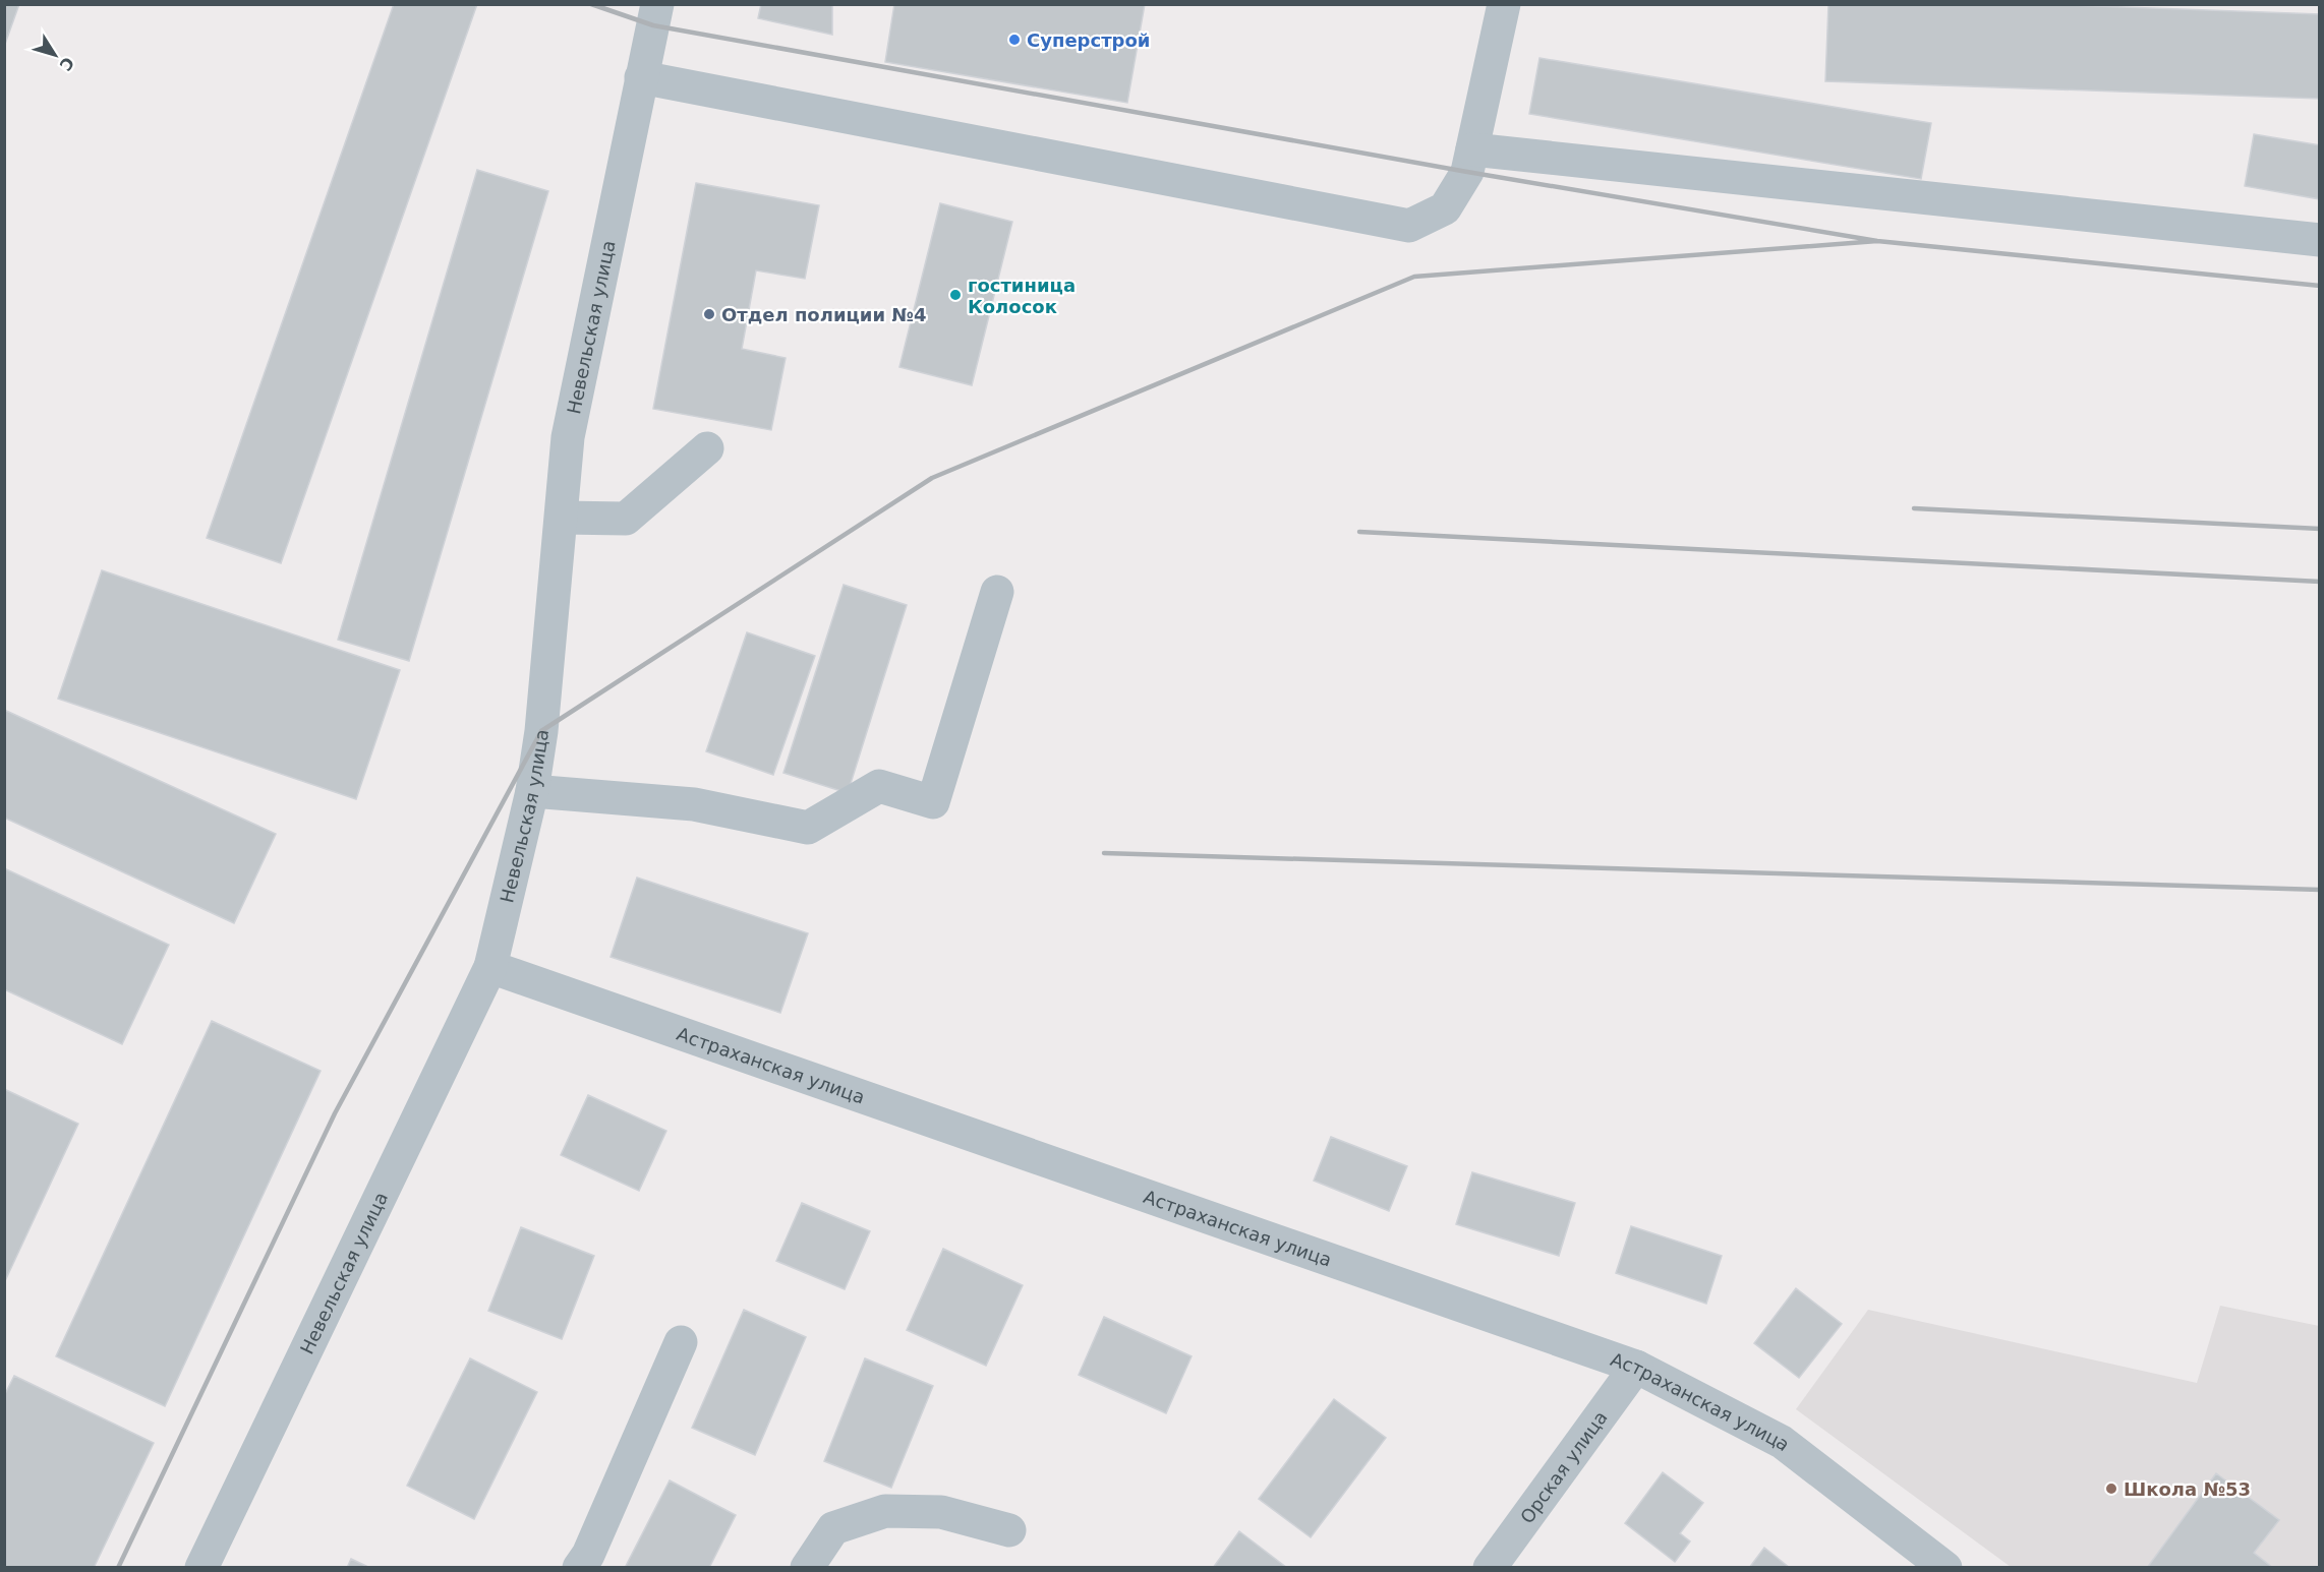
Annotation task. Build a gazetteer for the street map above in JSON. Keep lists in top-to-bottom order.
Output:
{
  "streets": {
    "street": ["Невельская улица", "Астраханская улица", "Орская улица"]
  },
  "crossings": [
    ["Невельская улица", "Астраханская улица"],
    ["Астраханская улица", "Орская улица"]
  ],
  "places": [
    "Суперстрой",
    "гостиница Колосок",
    "Отдел полиции №4",
    "Школа №53"
  ],
  "north": "bottom right"
}
